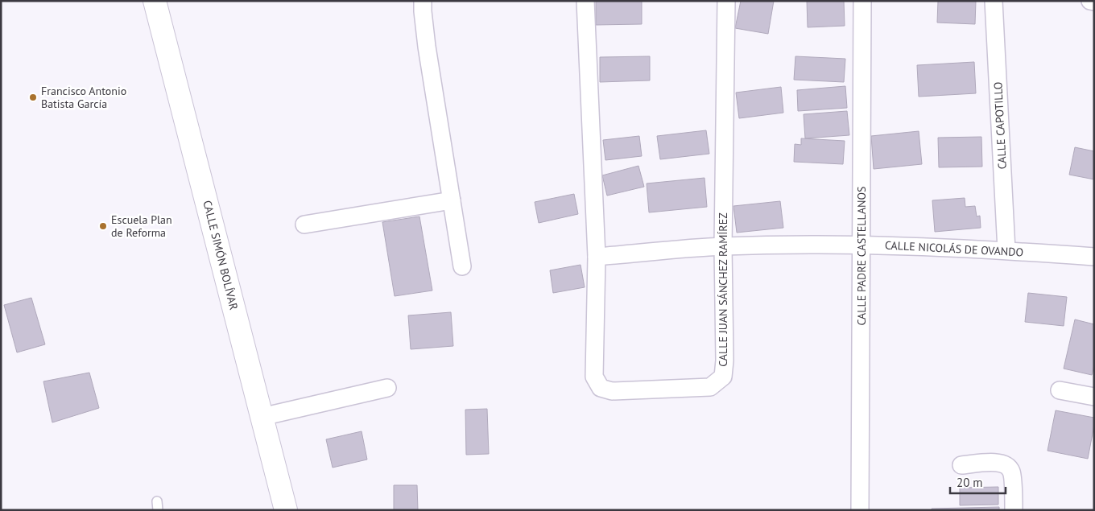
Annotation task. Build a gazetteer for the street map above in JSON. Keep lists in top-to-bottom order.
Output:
{
  "streets": {
    "street": [
      "CALLE CAPOTILLO",
      "CALLE NICOLÁS DE OVANDO",
      "CALLE SIMÓN BOLÍVAR",
      "CALLE PADRE CASTELLANOS",
      "CALLE JUAN SÁNCHEZ RAMÍREZ"
    ]
  },
  "crossings": [
    ["CALLE CAPOTILLO", "CALLE NICOLÁS DE OVANDO"],
    ["CALLE NICOLÁS DE OVANDO", "CALLE PADRE CASTELLANOS"],
    ["CALLE NICOLÁS DE OVANDO", "CALLE JUAN SÁNCHEZ RAMÍREZ"]
  ],
  "places": ["Francisco Antonio Batista García", "Escuela Plan de Reforma"],
  "scale_bar": "20 m"
}
